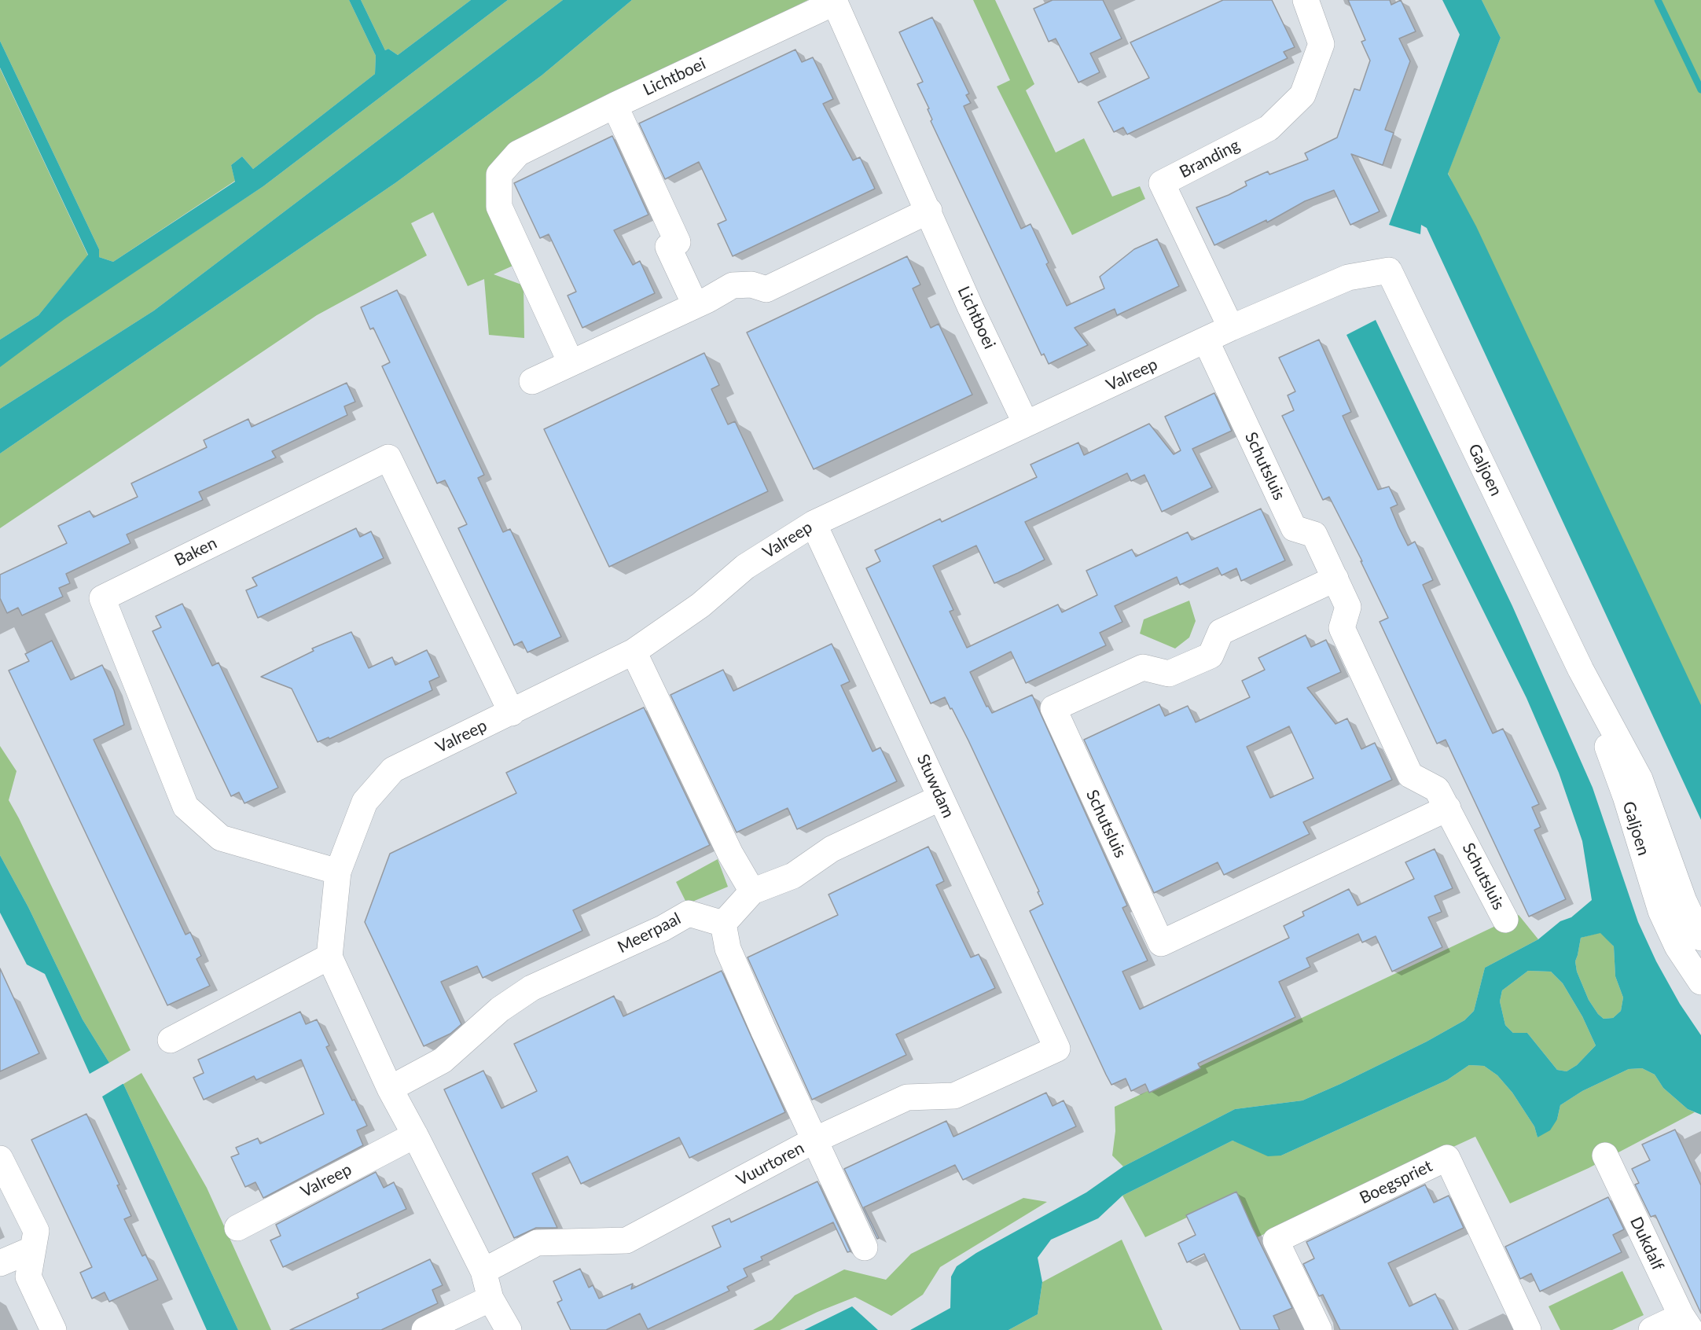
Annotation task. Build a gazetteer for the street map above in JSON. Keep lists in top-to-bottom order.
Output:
{
  "streets": {
    "street": [
      "Lichtboei",
      "Branding",
      "Valreep",
      "Schutsluis",
      "Galjoen",
      "Baken",
      "Stuwdam",
      "Meerpaal",
      "Vuurtoren",
      "Boegspriet",
      "Dukdalf"
    ]
  },
  "crossings": [
    ["Lichtboei", "Valreep"],
    ["Branding", "Valreep"],
    ["Valreep", "Schutsluis"],
    ["Valreep", "Galjoen"],
    ["Valreep", "Baken"],
    ["Valreep", "Stuwdam"],
    ["Stuwdam", "Vuurtoren"]
  ]
}
